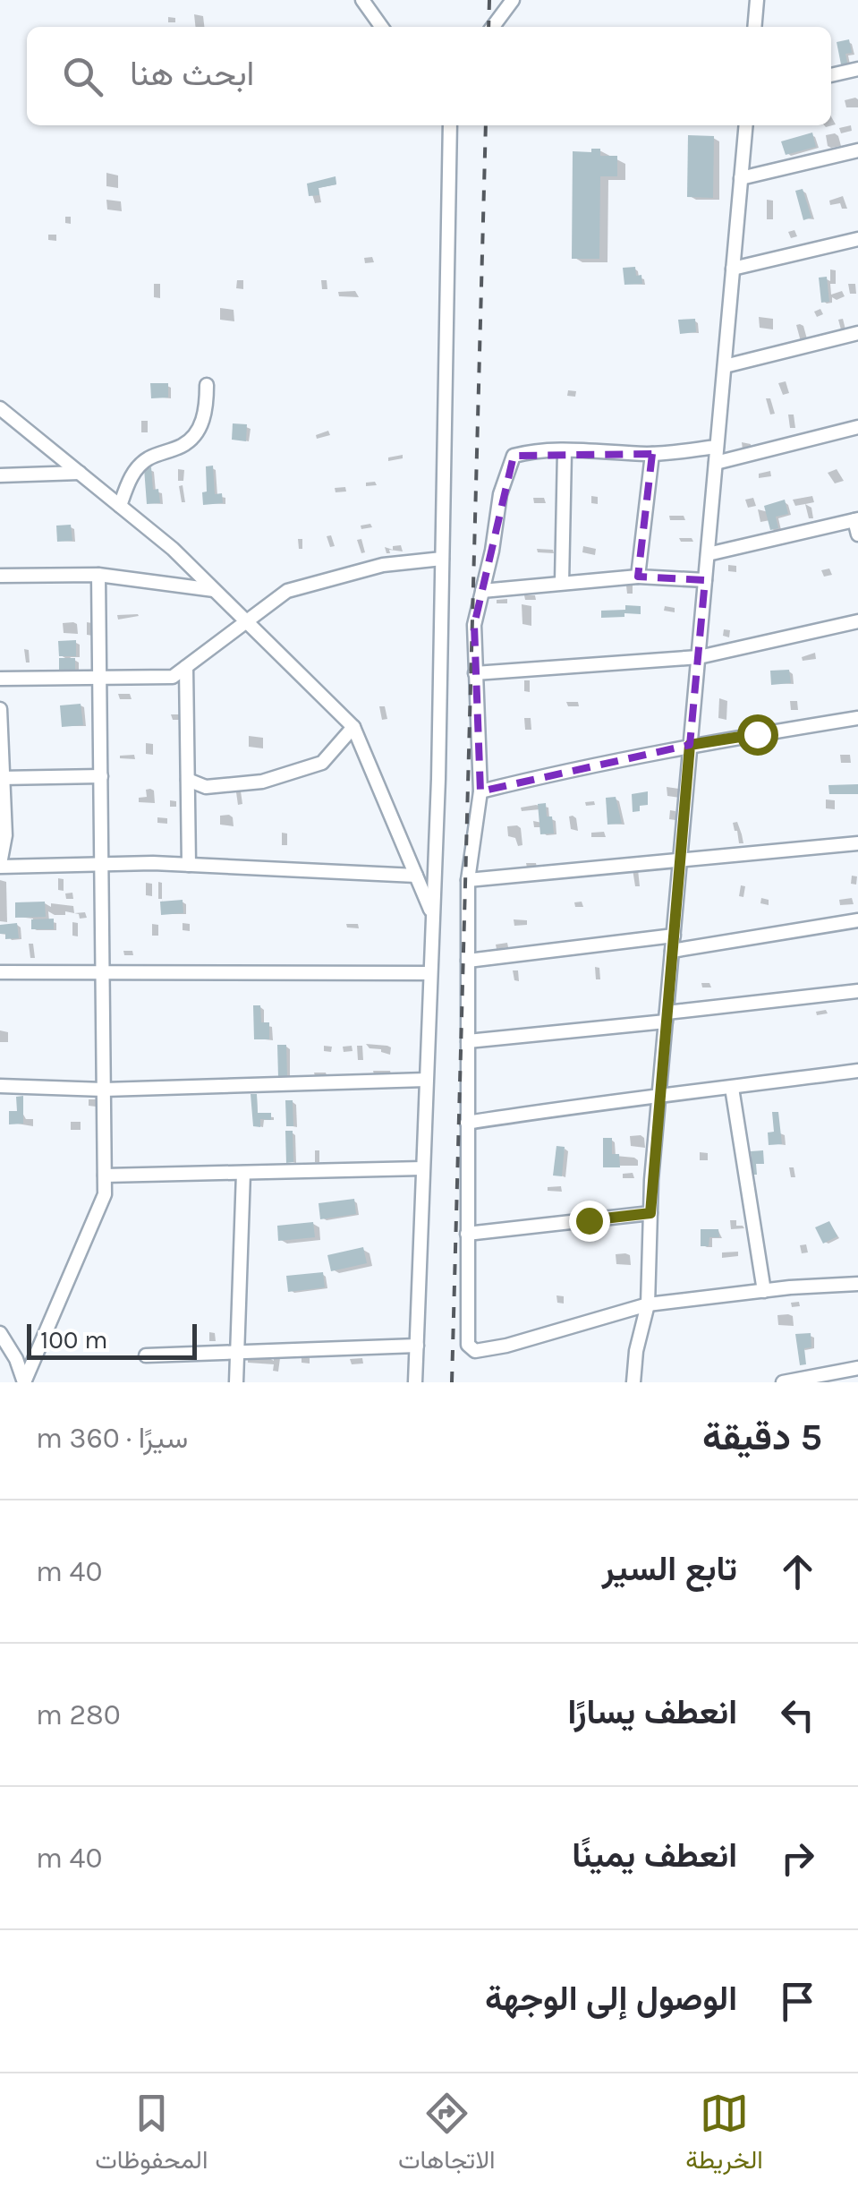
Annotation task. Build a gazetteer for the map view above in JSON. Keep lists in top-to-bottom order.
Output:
{
  "scale_bar": "100 m",
  "page": {
    "search": "ابحث هنا",
    "scale": "100 m",
    "heading": ["5 دقيقة", "سيرًا · 360 m"],
    "list": [
      ["تابع السير", "40 m"],
      ["انعطف يسارًا", "280 m"],
      ["انعطف يمينًا", "40 m"],
      "الوصول إلى الوجهة"
    ],
    "nav": ["الخريطة", "الاتجاهات", "المحفوظات"]
  }
}
